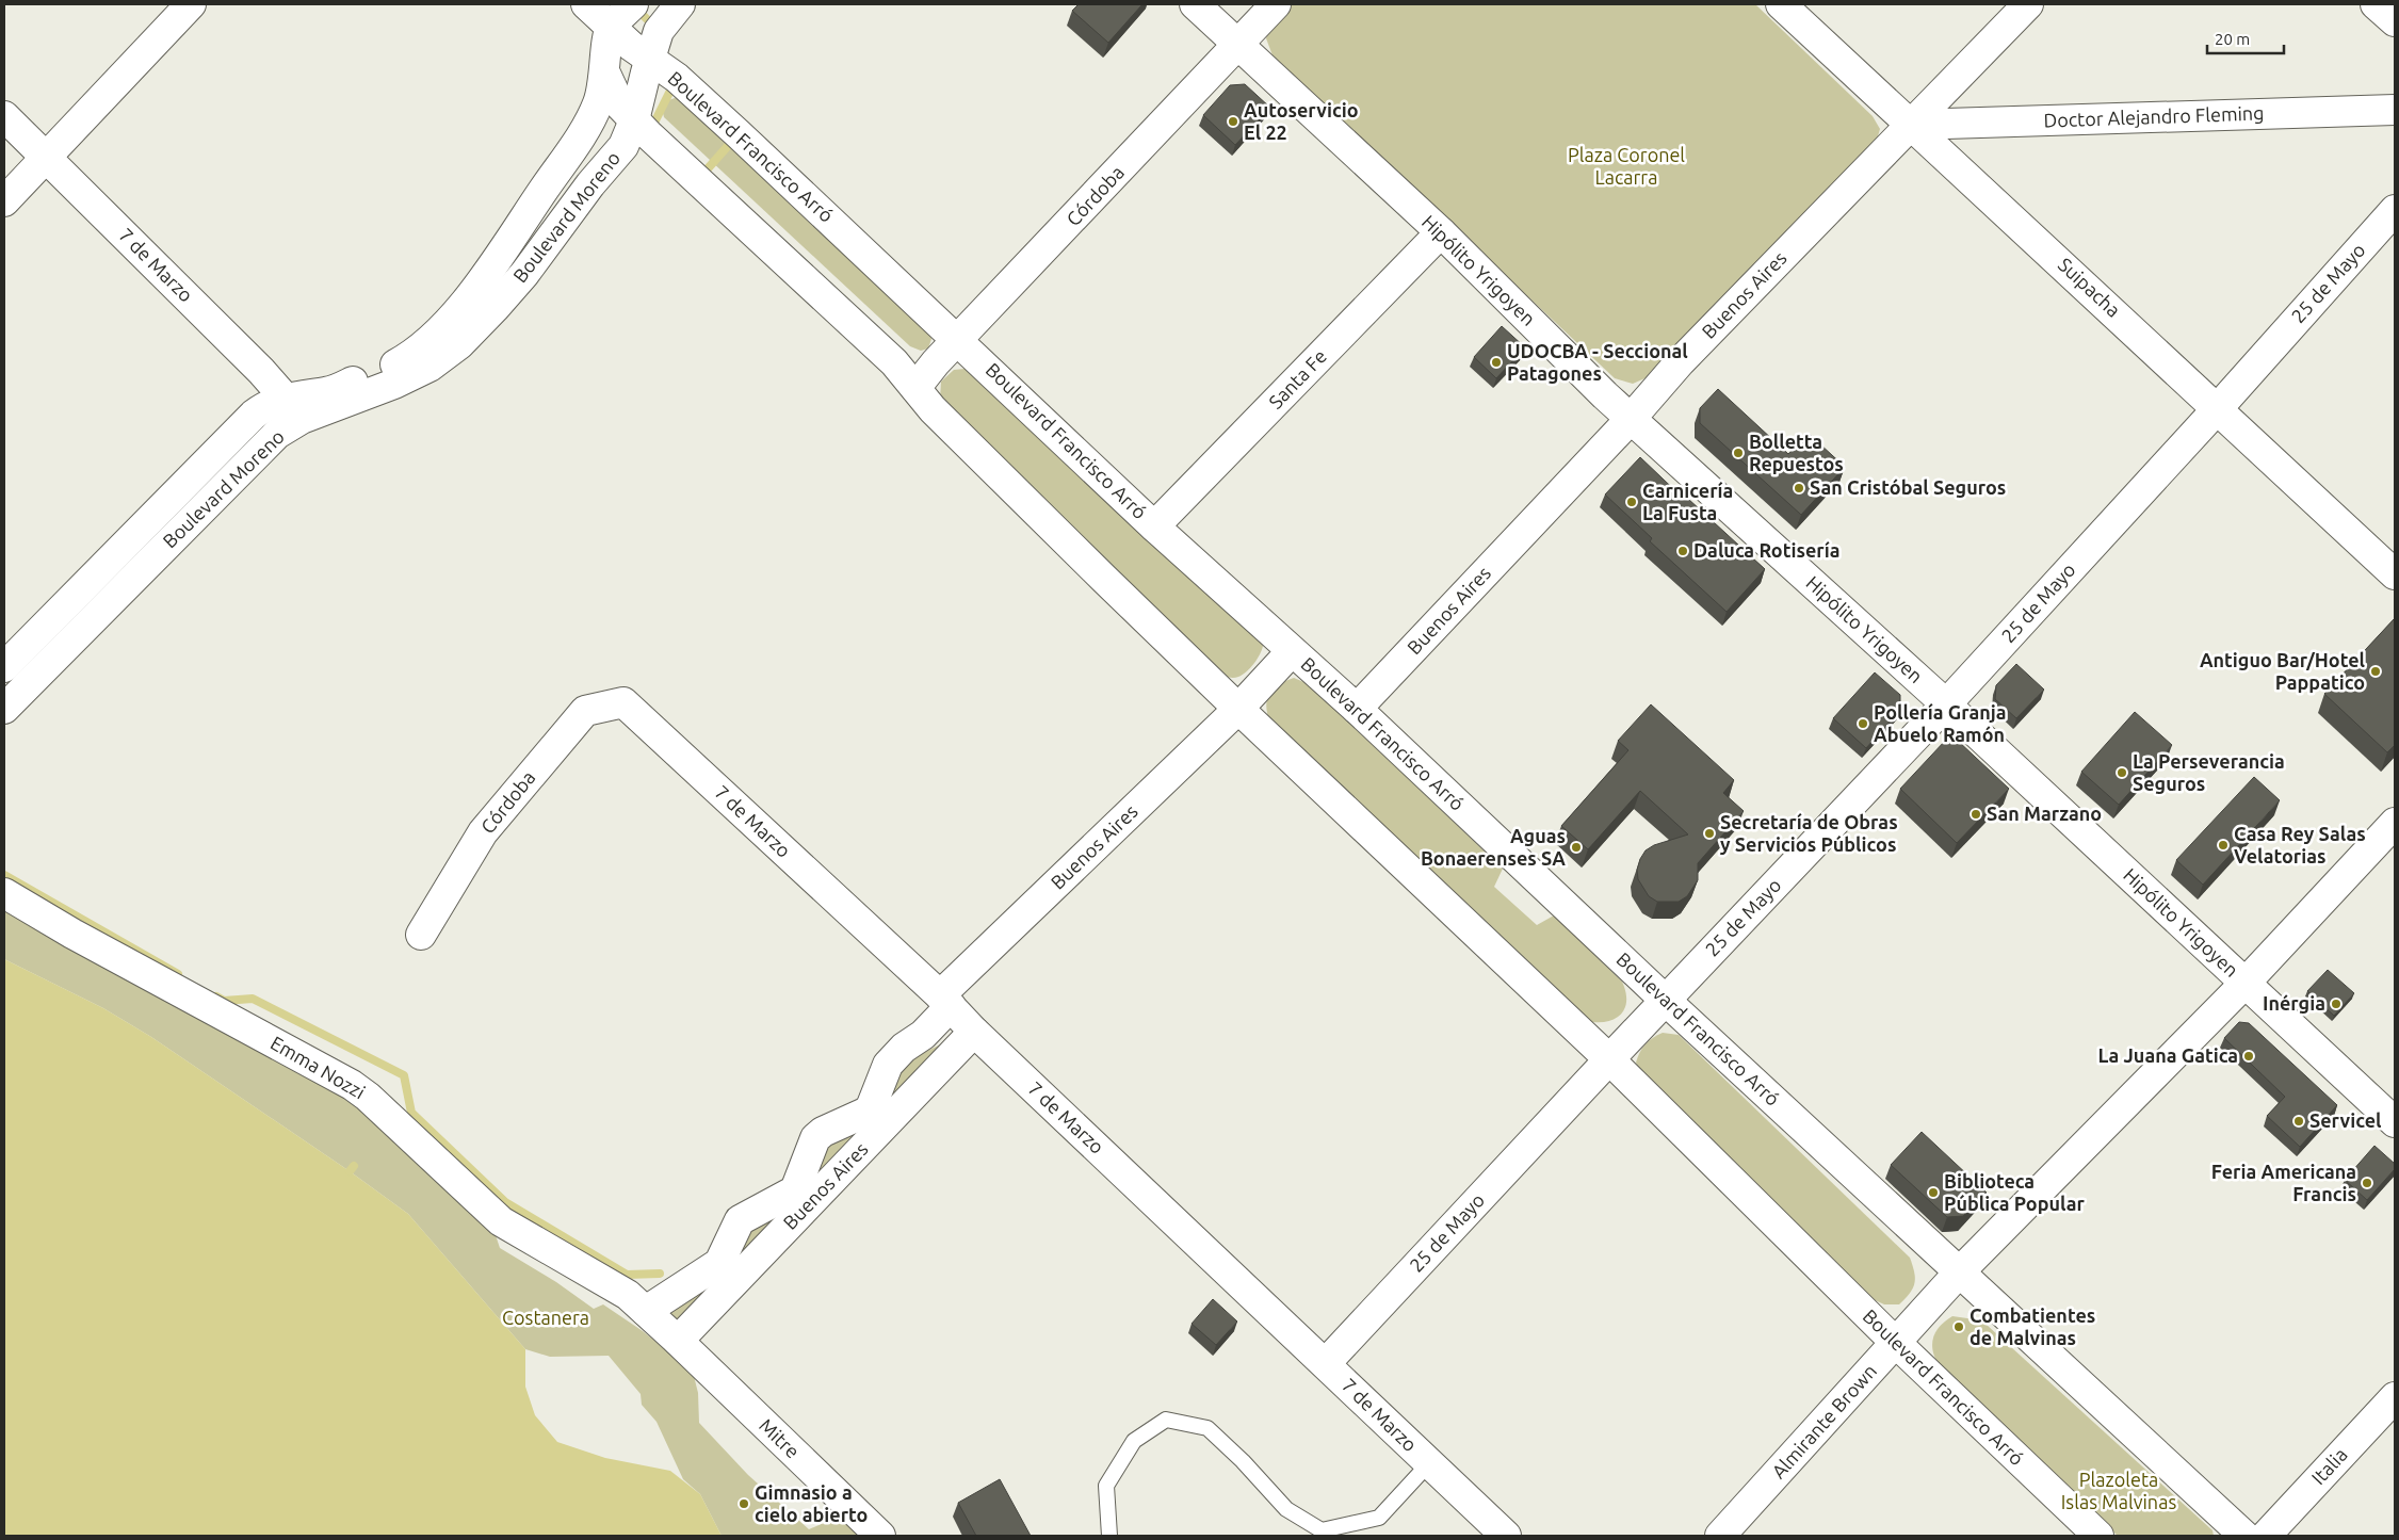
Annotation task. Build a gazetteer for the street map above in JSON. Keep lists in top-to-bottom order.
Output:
{
  "streets": {
    "street": [
      "Doctor Alejandro Fleming",
      "Boulevard Francisco Arró",
      "Córdoba",
      "Boulevard Moreno",
      "7 de Marzo",
      "Hipólito Yrigoyen",
      "25 de Mayo",
      "Suipacha",
      "Buenos Aires",
      "Santa Fe",
      "Emma Nozzi",
      "Almirante Brown",
      "Mitre",
      "Italia"
    ]
  },
  "crossings": [
    ["Doctor Alejandro Fleming", "Suipacha"],
    ["Doctor Alejandro Fleming", "Buenos Aires"],
    ["Boulevard Francisco Arró", "Córdoba"],
    ["Boulevard Francisco Arró", "Boulevard Moreno"],
    ["Boulevard Francisco Arró", "25 de Mayo"],
    ["Boulevard Francisco Arró", "Buenos Aires"],
    ["Boulevard Francisco Arró", "Santa Fe"],
    ["Boulevard Francisco Arró", "Almirante Brown"],
    ["Córdoba", "7 de Marzo"],
    ["Córdoba", "Hipólito Yrigoyen"],
    ["Boulevard Moreno", "7 de Marzo"],
    ["7 de Marzo", "25 de Mayo"],
    ["7 de Marzo", "Buenos Aires"],
    ["Hipólito Yrigoyen", "25 de Mayo"],
    ["Hipólito Yrigoyen", "Buenos Aires"],
    ["Hipólito Yrigoyen", "Santa Fe"],
    ["Hipólito Yrigoyen", "Almirante Brown"],
    ["25 de Mayo", "Suipacha"],
    ["Suipacha", "Buenos Aires"],
    ["Buenos Aires", "Emma Nozzi"],
    ["Buenos Aires", "Mitre"],
    ["Emma Nozzi", "Mitre"]
  ],
  "parks": ["Plaza Coronel Lacarra", "Costanera", "Plazoleta Islas Malvinas"],
  "places": [
    "Autoservicio El 22",
    "UDOCBA - Seccional Patagones",
    "Bolletta Repuestos",
    "San Cristóbal Seguros",
    "Carnicería La Fusta",
    "Daluca Rotisería",
    "Antiguo Bar/Hotel Pappatico",
    "Pollería Granja Abuelo Ramón",
    "La Perseverancia Seguros",
    "San Marzano",
    "Secretaría de Obras y Servicios Públicos",
    "Casa Rey Salas Velatorias",
    "Aguas Bonaerenses SA",
    "Inérgia",
    "La Juana Gatica",
    "Servicel",
    "Feria Americana Francis",
    "Biblioteca Pública Popular",
    "Combatientes de Malvinas",
    "Gimnasio a cielo abierto"
  ],
  "scale_bar": "20 m"
}
